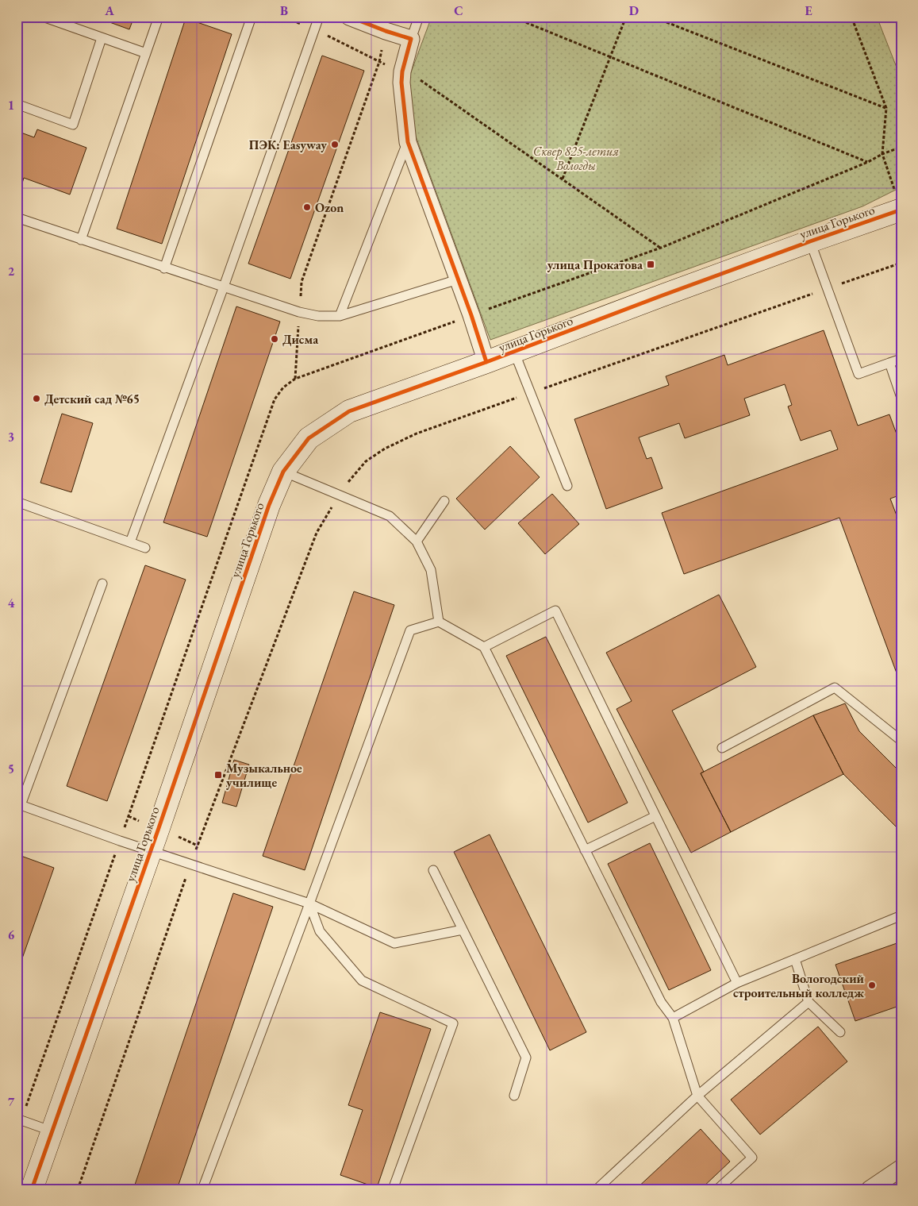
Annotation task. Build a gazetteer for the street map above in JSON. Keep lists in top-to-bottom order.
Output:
{
  "streets": {
    "street": ["улица Горького"]
  },
  "parks": ["Сквер 825-летия Вологды"],
  "places": {
    "other": [
      "ПЭК: Easyway",
      "Ozon",
      "Дисма",
      "Детский сад №65",
      "Вологодский строительный колледж"
    ],
    "transit": ["улица Прокатова", "Музыкальное училище"]
  },
  "grid": {
    "columns": [
      "A",
      "B",
      "C",
      "D",
      "E"
    ],
    "rows": [
      "1",
      "2",
      "3",
      "4",
      "5",
      "6",
      "7"
    ]
  }
}
